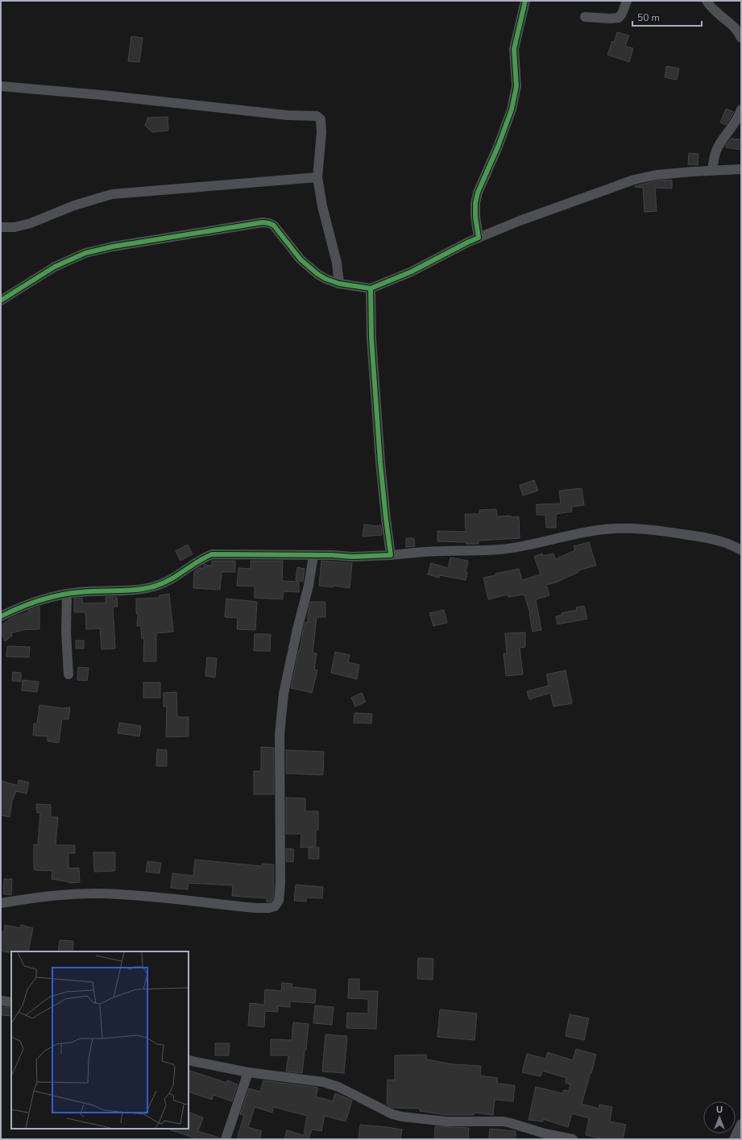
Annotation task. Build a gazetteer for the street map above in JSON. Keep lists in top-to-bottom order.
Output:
{
  "scale_bar": "50 m",
  "north": "top"
}
